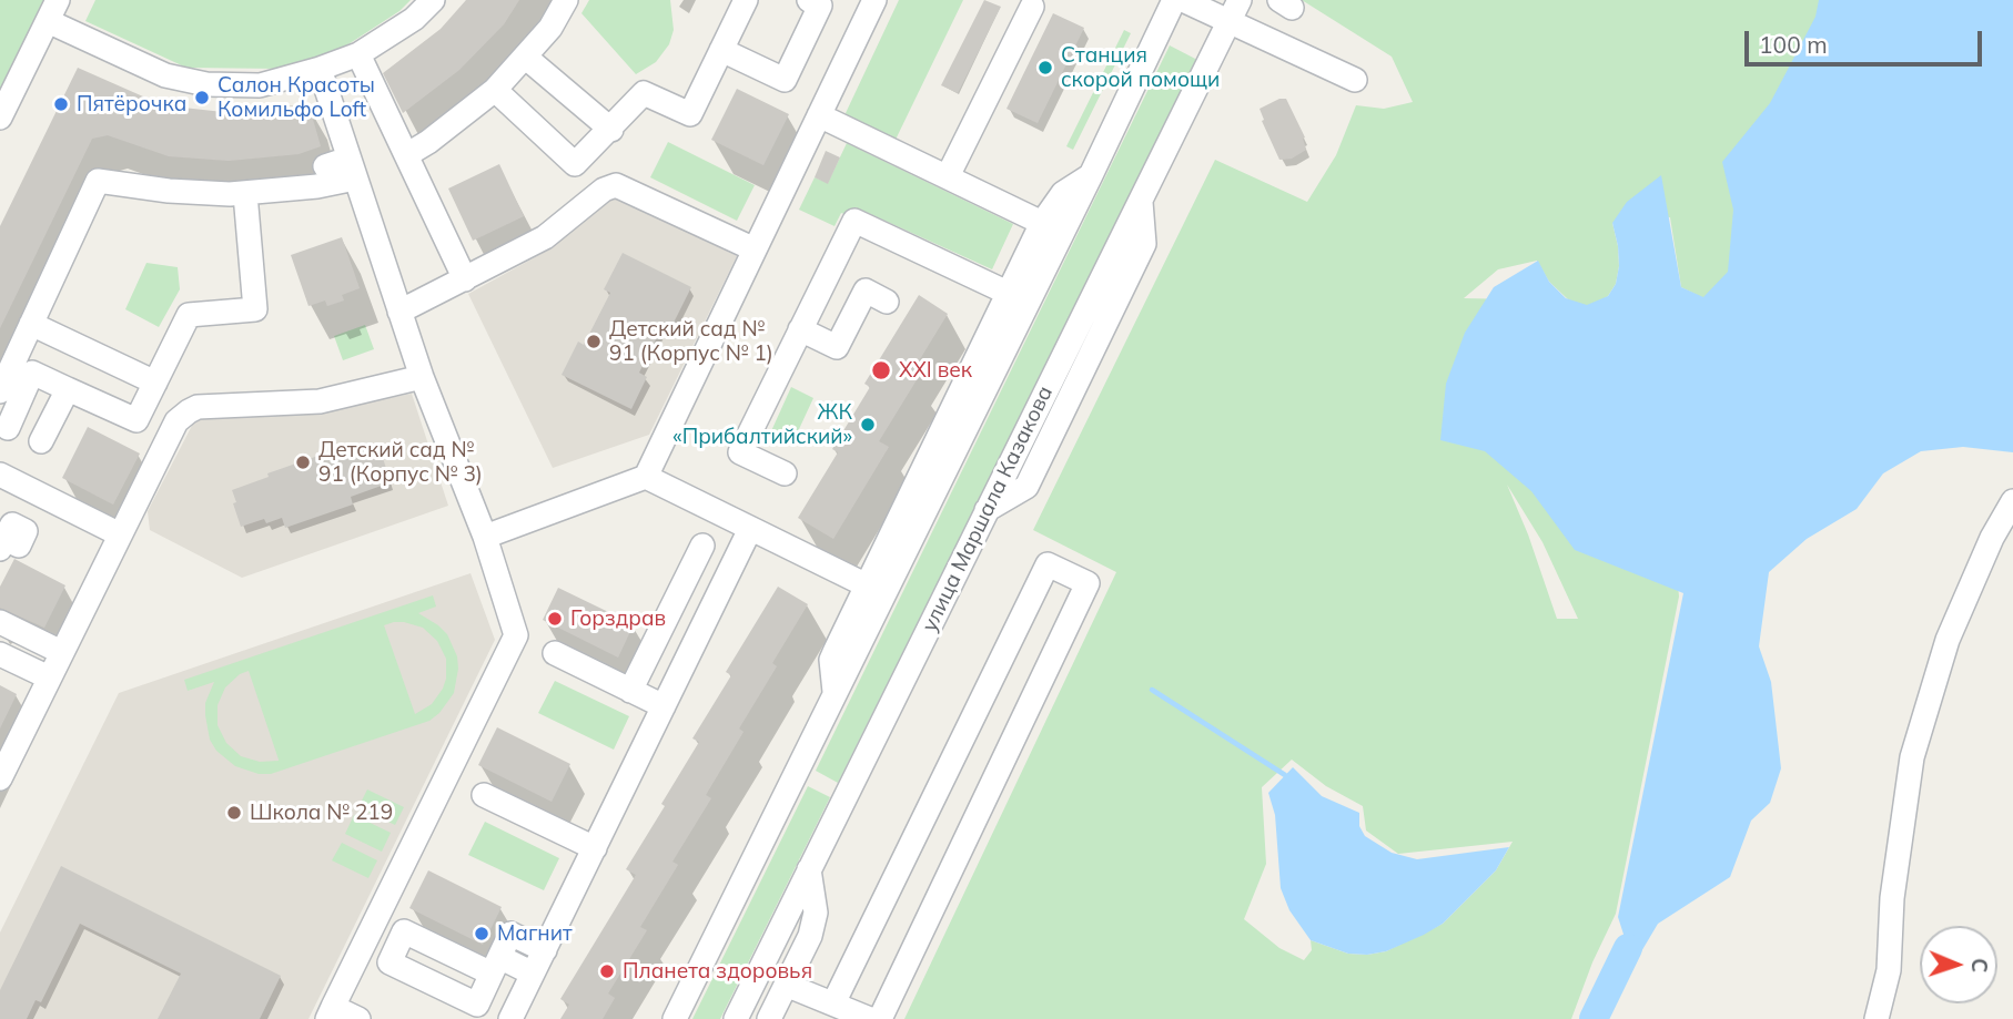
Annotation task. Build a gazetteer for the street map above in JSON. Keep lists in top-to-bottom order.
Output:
{
  "streets": {
    "street": ["улица Маршала Казакова"]
  },
  "places": [
    "Станция скорой помощи",
    "Салон Красоты Комильфо Loft",
    "Пятёрочка",
    "Детский сад № 91 (Корпус № 1)",
    "XXI век",
    "ЖК «Прибалтийский»",
    "Детский сад № 91 (Корпус № 3)",
    "Горздрав",
    "Школа № 219",
    "Магнит",
    "Планета здоровья"
  ],
  "scale_bar": "100 m",
  "north": "right"
}
